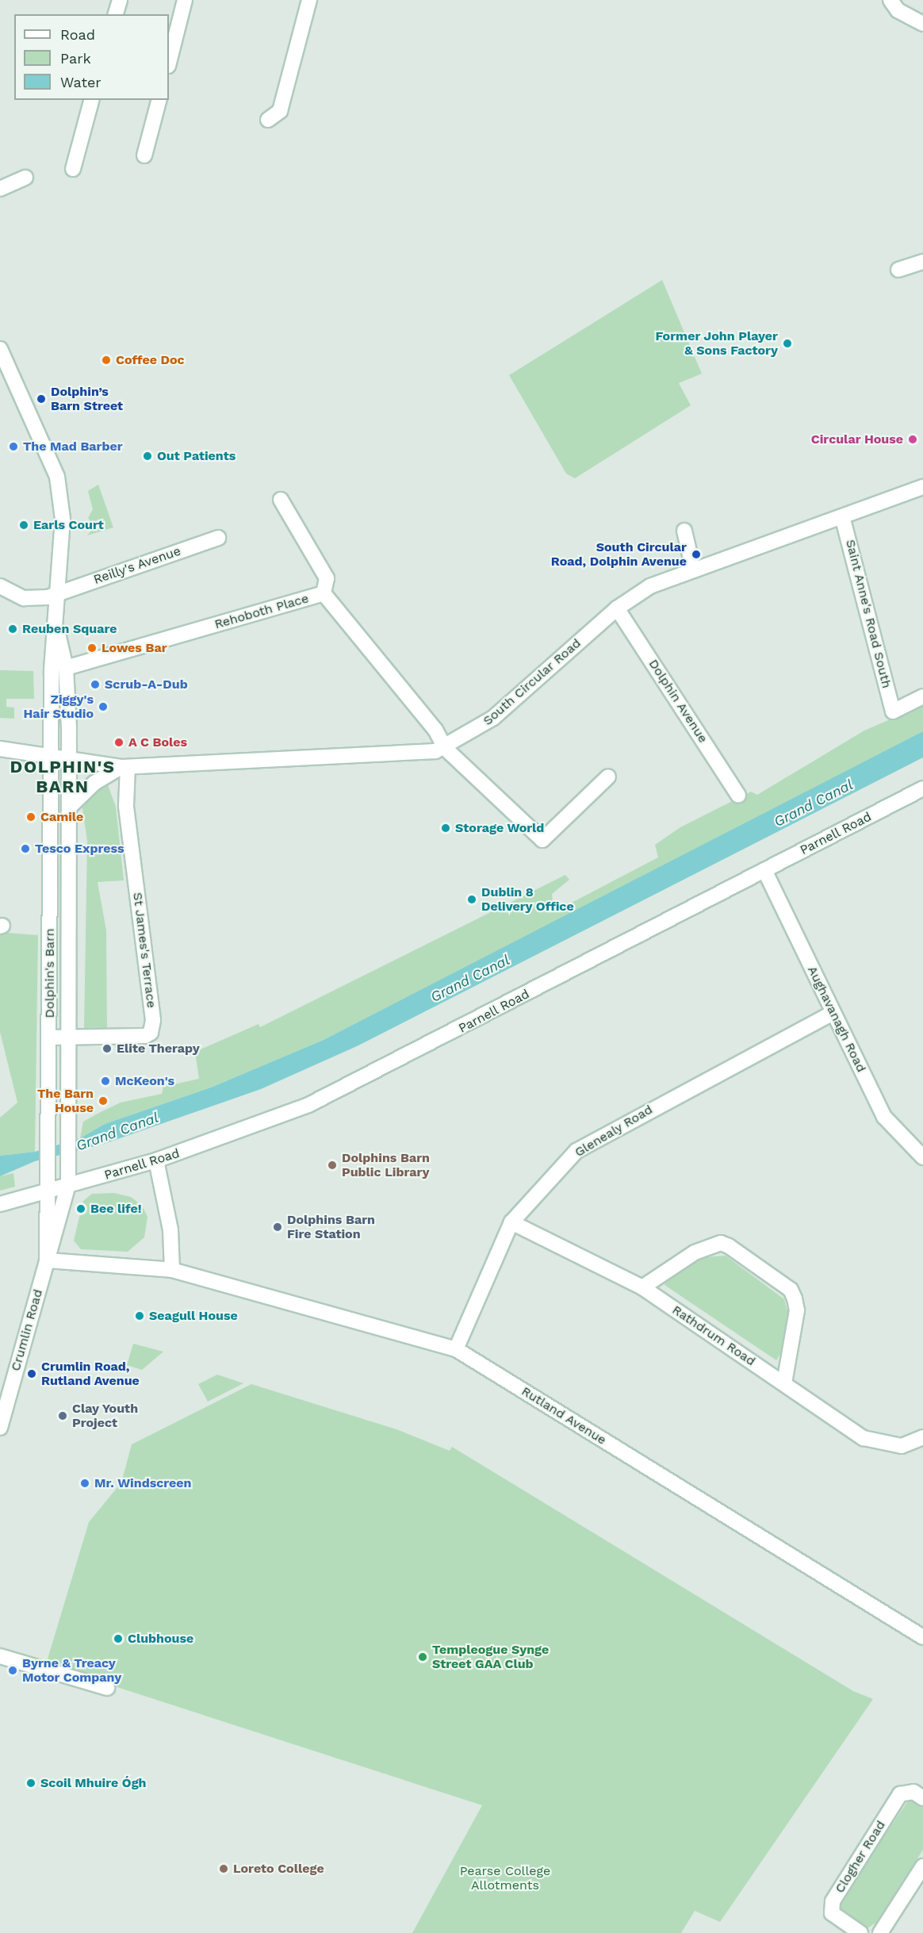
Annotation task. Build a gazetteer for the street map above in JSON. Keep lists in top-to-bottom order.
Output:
{
  "streets": {
    "street": [
      "Reilly's Avenue",
      "Rehoboth Place",
      "Saint Anne's Road South",
      "South Circular Road",
      "Dolphin Avenue",
      "Parnell Road",
      "St James's Terrace",
      "Dolphin's Barn",
      "Aughavanagh Road",
      "Glenealy Road",
      "Crumlin Road",
      "Rathdrum Road",
      "Rutland Avenue",
      "Clogher Road"
    ]
  },
  "crossings": [
    ["Reilly's Avenue", "Dolphin's Barn"],
    ["Rehoboth Place", "South Circular Road"],
    ["Rehoboth Place", "Dolphin's Barn"],
    ["Saint Anne's Road South", "South Circular Road"],
    ["South Circular Road", "Dolphin Avenue"],
    ["South Circular Road", "St James's Terrace"],
    ["South Circular Road", "Dolphin's Barn"],
    ["Parnell Road", "Dolphin's Barn"],
    ["Parnell Road", "Aughavanagh Road"],
    ["Parnell Road", "Crumlin Road"],
    ["St James's Terrace", "Dolphin's Barn"],
    ["Dolphin's Barn", "Crumlin Road"],
    ["Aughavanagh Road", "Glenealy Road"],
    ["Glenealy Road", "Rathdrum Road"],
    ["Glenealy Road", "Rutland Avenue"],
    ["Crumlin Road", "Rutland Avenue"]
  ],
  "districts": ["DOLPHIN'S BARN"],
  "water": ["Grand Canal"],
  "parks": ["Pearse College Allotments"],
  "places": [
    "Former John Player & Sons Factory",
    "Coffee Doc",
    "Dolphin’s Barn Street",
    "Circular House",
    "The Mad Barber",
    "Out Patients",
    "Earls Court",
    "South Circular Road, Dolphin Avenue",
    "Reuben Square",
    "Lowes Bar",
    "Scrub-A-Dub",
    "Ziggy's Hair Studio",
    "A C Boles",
    "Camile",
    "Storage World",
    "Tesco Express",
    "Dublin 8 Delivery Office",
    "Elite Therapy",
    "McKeon's",
    "The Barn House",
    "Dolphins Barn Public Library",
    "Bee life!",
    "Dolphins Barn Fire Station",
    "Seagull House",
    "Crumlin Road, Rutland Avenue",
    "Clay Youth Project",
    "Mr. Windscreen",
    "Clubhouse",
    "Templeogue Synge Street GAA Club",
    "Byrne & Treacy Motor Company",
    "Scoil Mhuire Ógh",
    "Loreto College"
  ],
  "legend": ["Road", "Park", "Water"]
}
